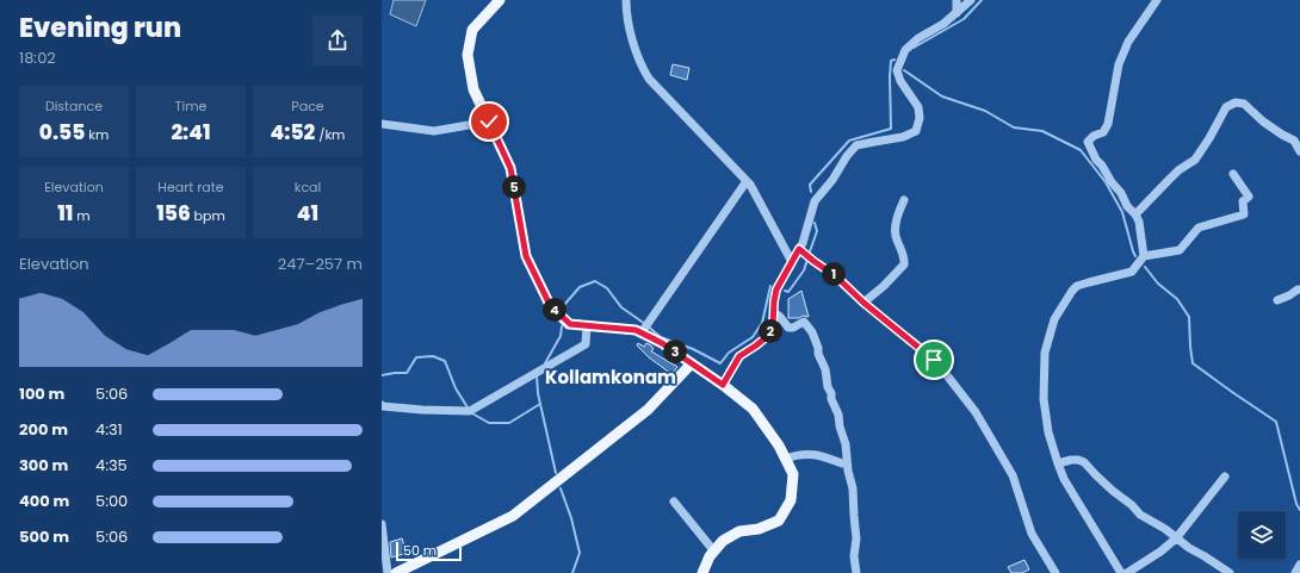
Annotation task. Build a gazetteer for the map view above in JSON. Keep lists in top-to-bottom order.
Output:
{
  "districts": ["Kollamkonam"],
  "scale_bar": "50 m",
  "page": {
    "heading": ["Evening run", "18:02"],
    "stats": [
      ["Distance", "0.55 km"],
      ["Time", "2:41"],
      ["Pace", "4:52 /km"],
      ["Elevation", "11 m"],
      ["Heart rate", "156 bpm"],
      ["kcal", "41"]
    ],
    "pins": [
      "5",
      "1",
      "4",
      "2",
      "3"
    ],
    "chart": ["Elevation", "247–257 m"],
    "list": [
      {
        "name": "100 m",
        "note": "5:06"
      },
      {
        "name": "200 m",
        "note": "4:31"
      },
      {
        "name": "300 m",
        "note": "4:35"
      },
      {
        "name": "400 m",
        "note": "5:00"
      },
      {
        "name": "500 m",
        "note": "5:06"
      }
    ],
    "scale": "50 m"
  }
}
